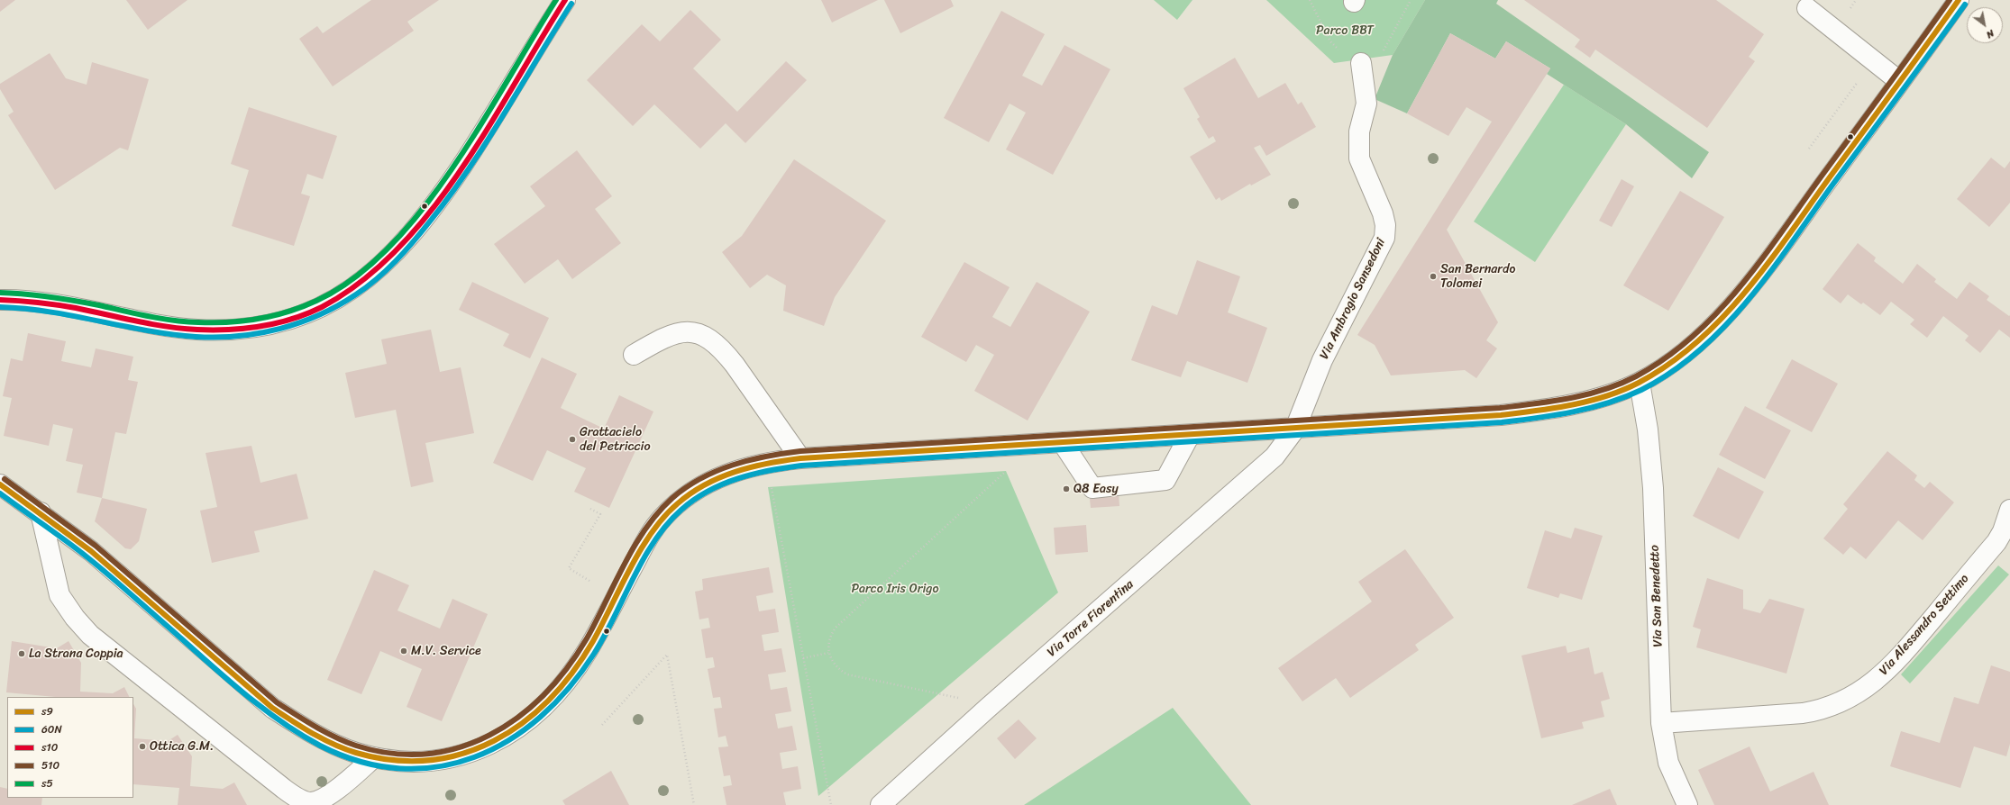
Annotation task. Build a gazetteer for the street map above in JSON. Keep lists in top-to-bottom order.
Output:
{
  "streets": {
    "street": [
      "Via Ambrogio Sansedoni",
      "Via San Benedetto",
      "Via Torre Fiorentina",
      "Via Alessandro Settimo"
    ]
  },
  "crossings": [
    ["Via Ambrogio Sansedoni", "Via Torre Fiorentina"],
    ["Via San Benedetto", "Via Alessandro Settimo"]
  ],
  "parks": ["Parco BBT", "Parco Iris Origo"],
  "places": [
    "San Bernardo Tolomei",
    "Grattacielo del Petriccio",
    "Q8 Easy",
    "M.V. Service",
    "La Strana Coppia",
    "Ottica G.M."
  ],
  "lines": [
    "transit line s9",
    "transit line s10",
    "transit line 510",
    "transit line s5",
    "transit line 60N"
  ],
  "legend": [
    "s9",
    "60N",
    "s10",
    "510",
    "s5"
  ],
  "north": "bottom right"
}
